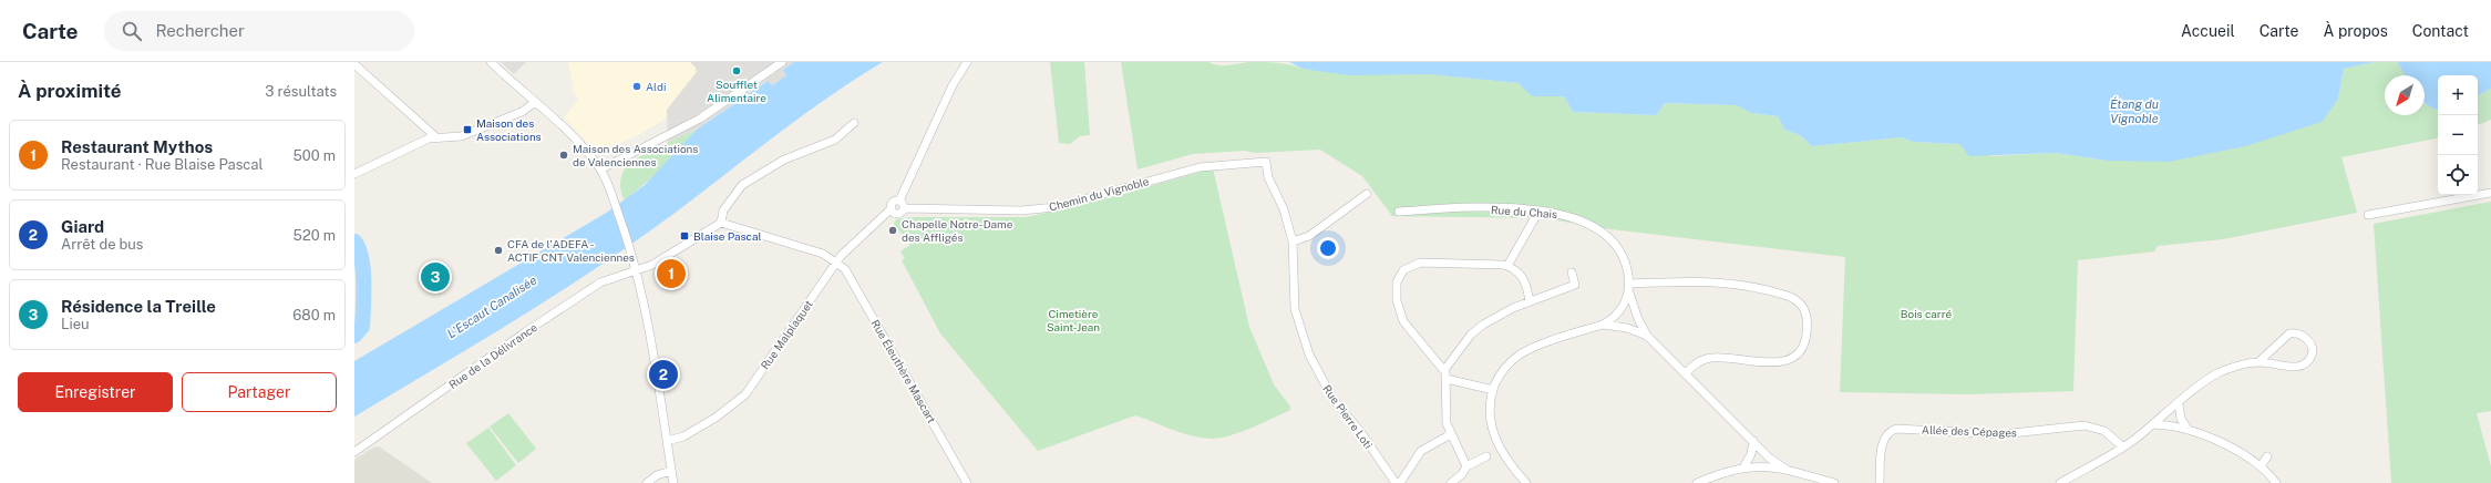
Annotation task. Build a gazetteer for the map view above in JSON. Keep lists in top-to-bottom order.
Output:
{
  "streets": {
    "street": [
      "Chemin du Vignoble",
      "Rue du Chais",
      "Rue Malplaquet",
      "Rue de la Délivrance",
      "Rue Éleuthère Mascart",
      "Rue Pierre Loti",
      "Allée des Cépages"
    ]
  },
  "crossings": [
    ["Chemin du Vignoble", "Rue Malplaquet"],
    ["Chemin du Vignoble", "Rue Pierre Loti"],
    ["Rue Malplaquet", "Rue Éleuthère Mascart"]
  ],
  "water": ["Étang du Vignoble", "L'Escaut Canalisée"],
  "parks": ["Cimetière Saint-Jean", "Bois carré"],
  "places": {
    "other": [
      "Soufflet Alimentaire",
      "Aldi",
      "Maison des Associations de Valenciennes",
      "Chapelle Notre-Dame des Affligés",
      "CFA de l'ADEFA - ACTIF CNT Valenciennes"
    ],
    "transit": ["Maison des Associations", "Blaise Pascal"]
  },
  "north": "bottom left",
  "page": {
    "header": "Carte",
    "search": "Rechercher",
    "nav": [
      "Accueil",
      "Carte",
      "À propos",
      "Contact"
    ],
    "heading": ["À proximité", "3 résultats"],
    "map_buttons": ["+", "−"],
    "list": [
      {
        "mark": "1",
        "name": "Restaurant Mythos",
        "note": "Restaurant · Rue Blaise Pascal",
        "value": "500 m"
      },
      {
        "mark": "2",
        "name": "Giard",
        "note": "Arrêt de bus",
        "value": "520 m"
      },
      {
        "mark": "3",
        "name": "Résidence la Treille",
        "note": "Lieu",
        "value": "680 m"
      }
    ],
    "pins": ["1", "3", "2"],
    "buttons": ["Enregistrer", "Partager"]
  }
}
